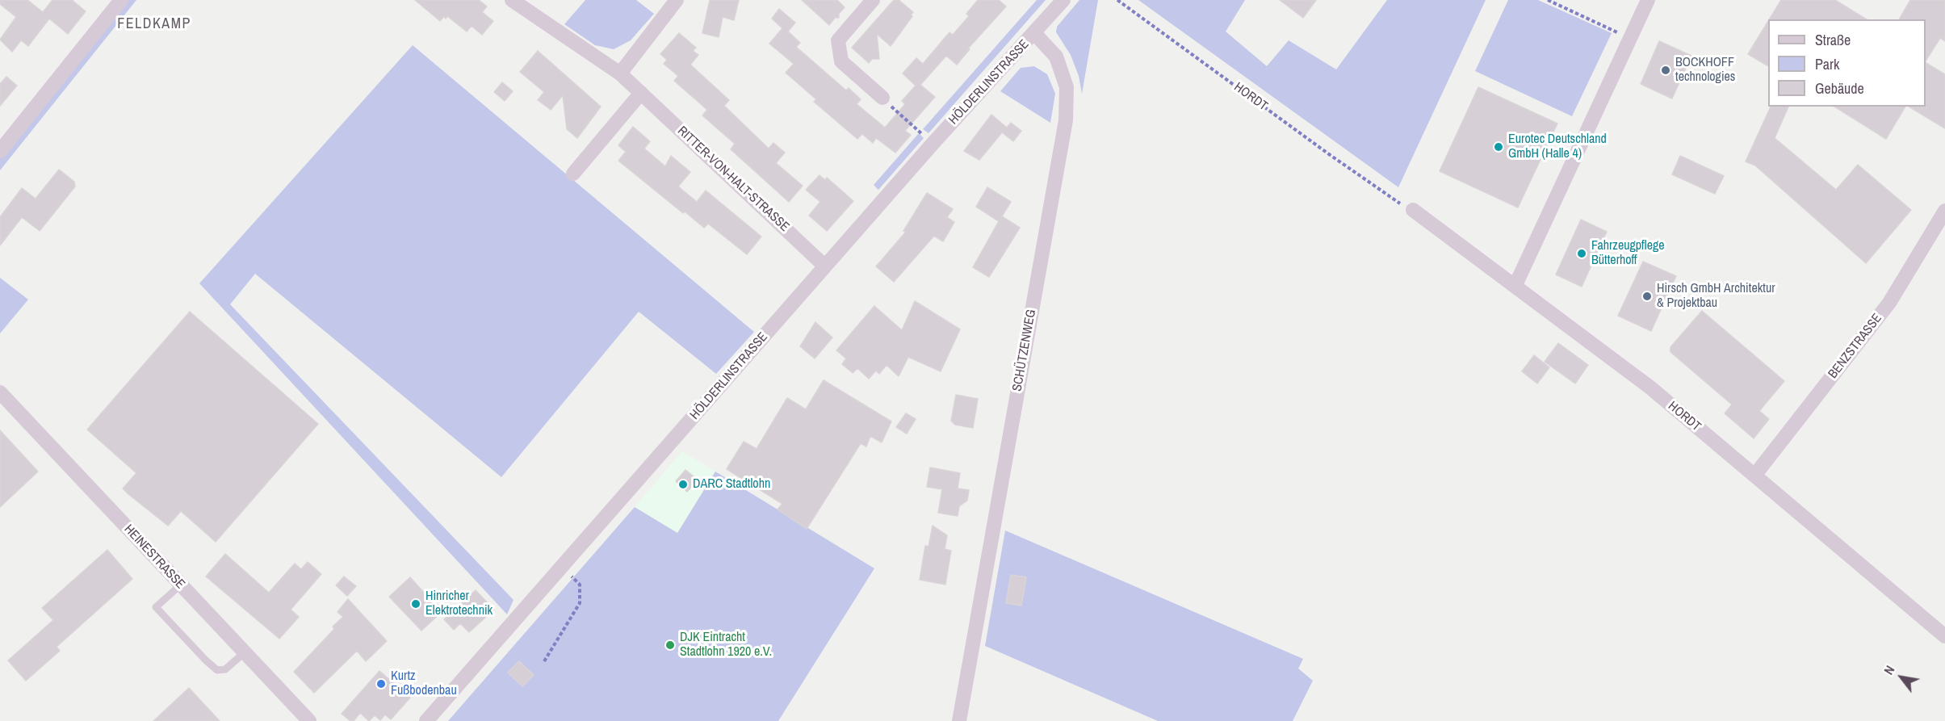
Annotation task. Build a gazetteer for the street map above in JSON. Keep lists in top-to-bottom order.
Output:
{
  "streets": {
    "street": [
      "HÖLDERLINSTRASSE",
      "HORDT",
      "RITTER-VON-HALT-STRASSE",
      "BENZSTRASSE",
      "SCHÜTZENWEG",
      "HEINESTRASSE"
    ]
  },
  "crossings": [
    ["HÖLDERLINSTRASSE", "RITTER-VON-HALT-STRASSE"],
    ["HÖLDERLINSTRASSE", "SCHÜTZENWEG"],
    ["HORDT", "BENZSTRASSE"]
  ],
  "districts": ["FELDKAMP"],
  "places": [
    "BOCKHOFF technologies",
    "Eurotec Deutschland GmbH (Halle 4)",
    "Fahrzeugpflege Bütterhoff",
    "Hirsch GmbH Architektur & Projektbau",
    "DARC Stadtlohn",
    "Hinricher Elektrotechnik",
    "DJK Eintracht Stadtlohn 1920 e.V.",
    "Kurtz Fußbodenbau"
  ],
  "legend": ["Straße", "Park", "Gebäude"],
  "north": "top left"
}
